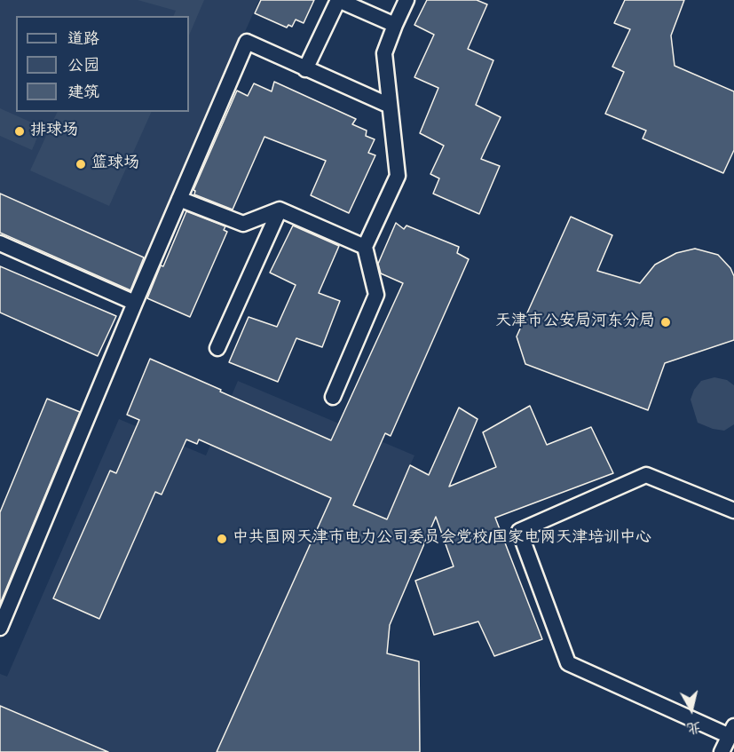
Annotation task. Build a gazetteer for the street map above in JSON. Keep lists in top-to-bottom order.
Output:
{
  "places": [
    "排球场",
    "篮球场",
    "天津市公安局河东分局",
    "中共国网天津市电力公司委员会党校/国家电网天津培训中心"
  ],
  "legend": ["道路", "公园", "建筑"],
  "north": "bottom"
}
